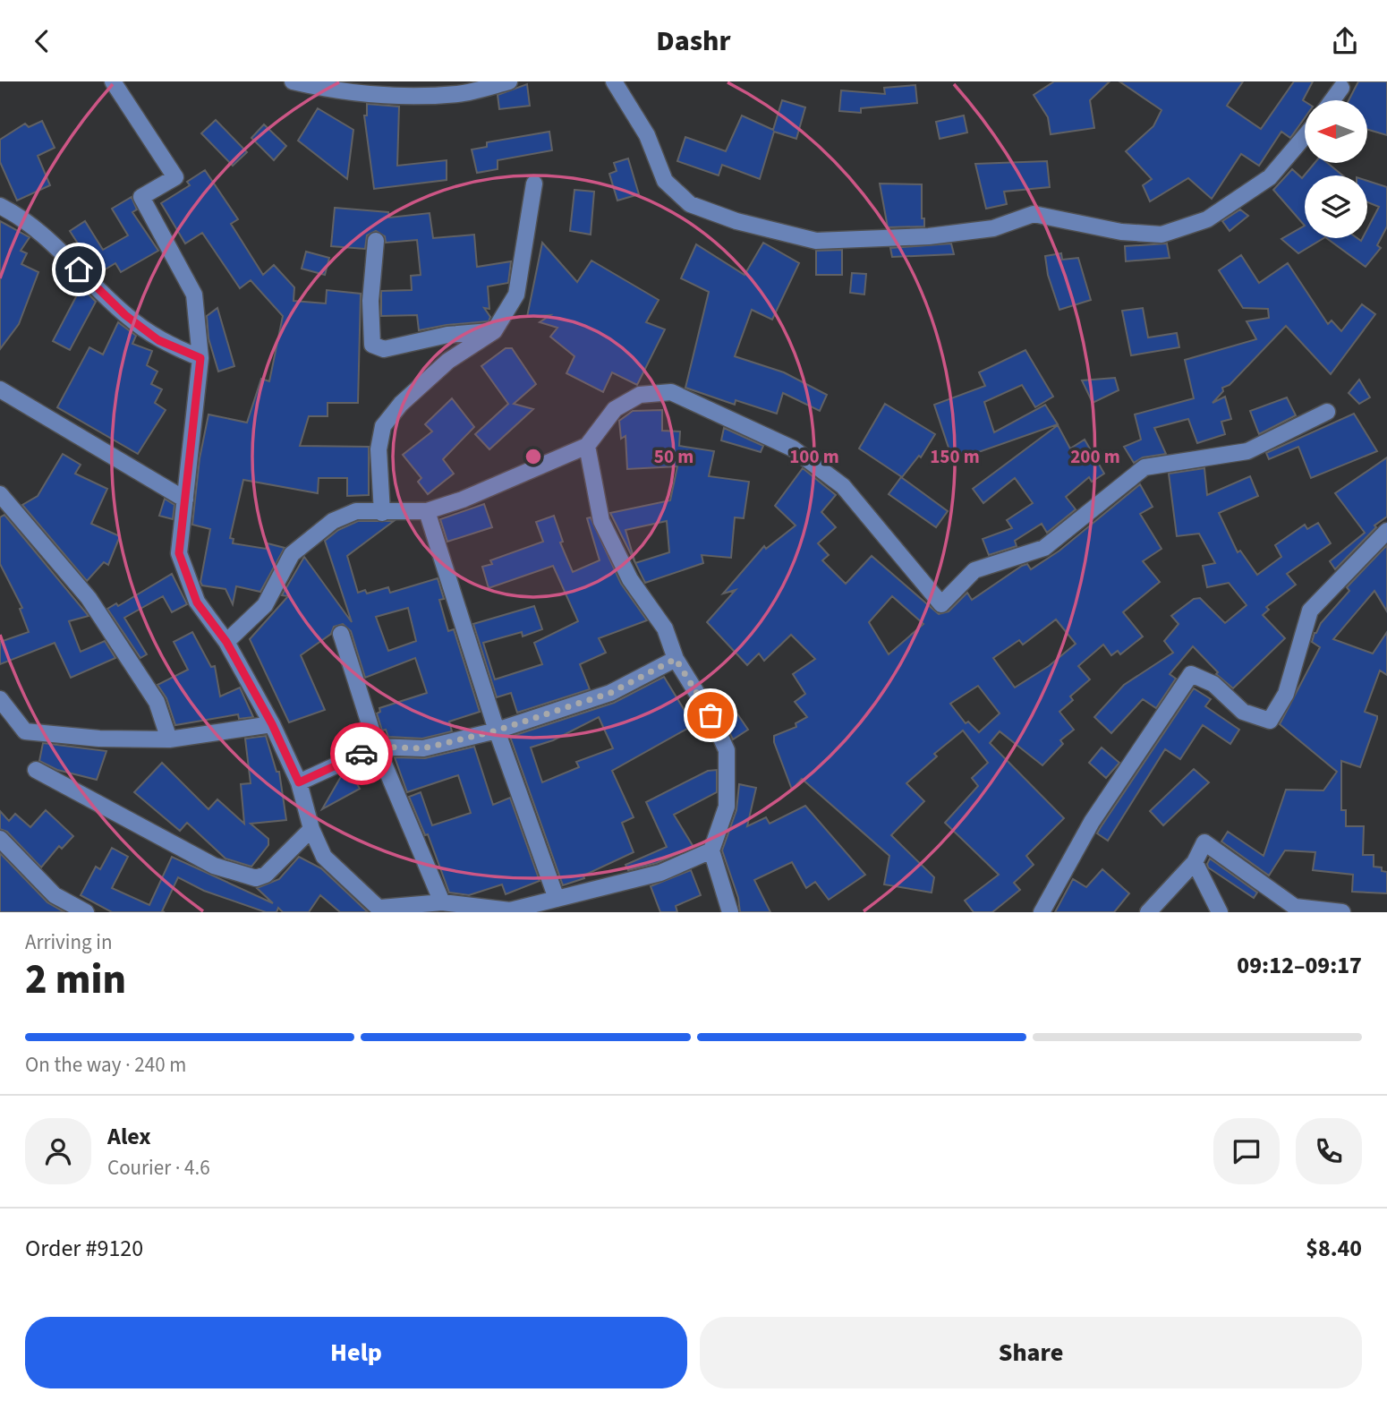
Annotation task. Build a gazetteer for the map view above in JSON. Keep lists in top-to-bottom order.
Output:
{
  "north": "left",
  "page": {
    "header": "Dashr",
    "heading": ["2 min", "Arriving in", "09:12–09:17"],
    "panel": [
      "Alex",
      "Courier · 4.6",
      "Order #9120",
      "$8.40"
    ],
    "bar": "On the way · 240 m",
    "buttons": ["Help", "Share"]
  },
  "rings": [
    "50 m",
    "100 m",
    "150 m",
    "200 m"
  ]
}
